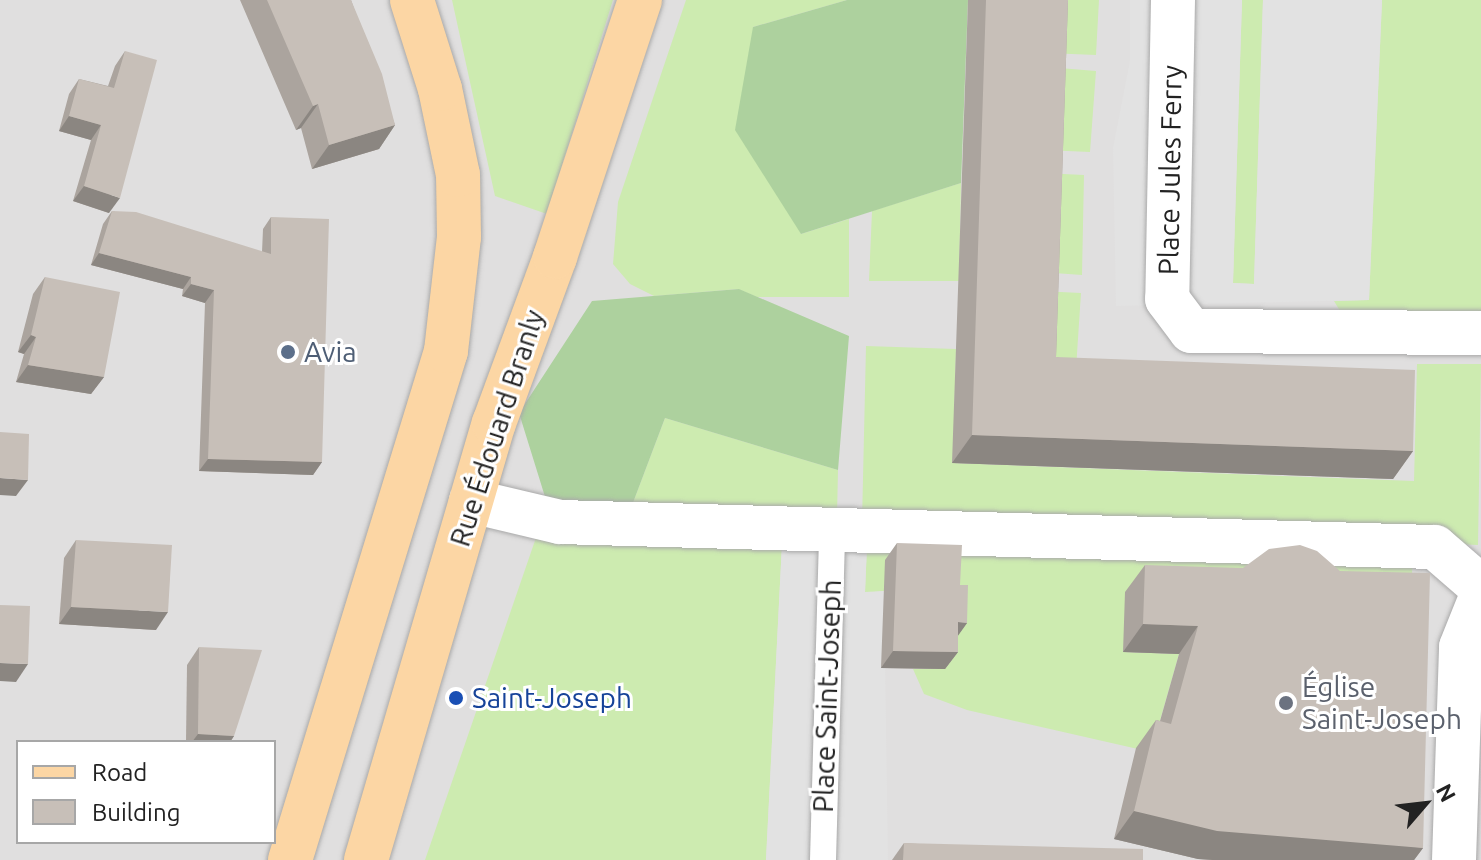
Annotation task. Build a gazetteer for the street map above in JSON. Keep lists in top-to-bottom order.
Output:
{
  "streets": {
    "main road": ["Rue Édouard Branly"],
    "street": ["Place Jules Ferry"],
    "lane": ["Place Saint-Joseph"]
  },
  "places": ["Avia", "Saint-Joseph", "Église Saint-Joseph"],
  "legend": ["Road", "Building"],
  "north": "top right"
}
